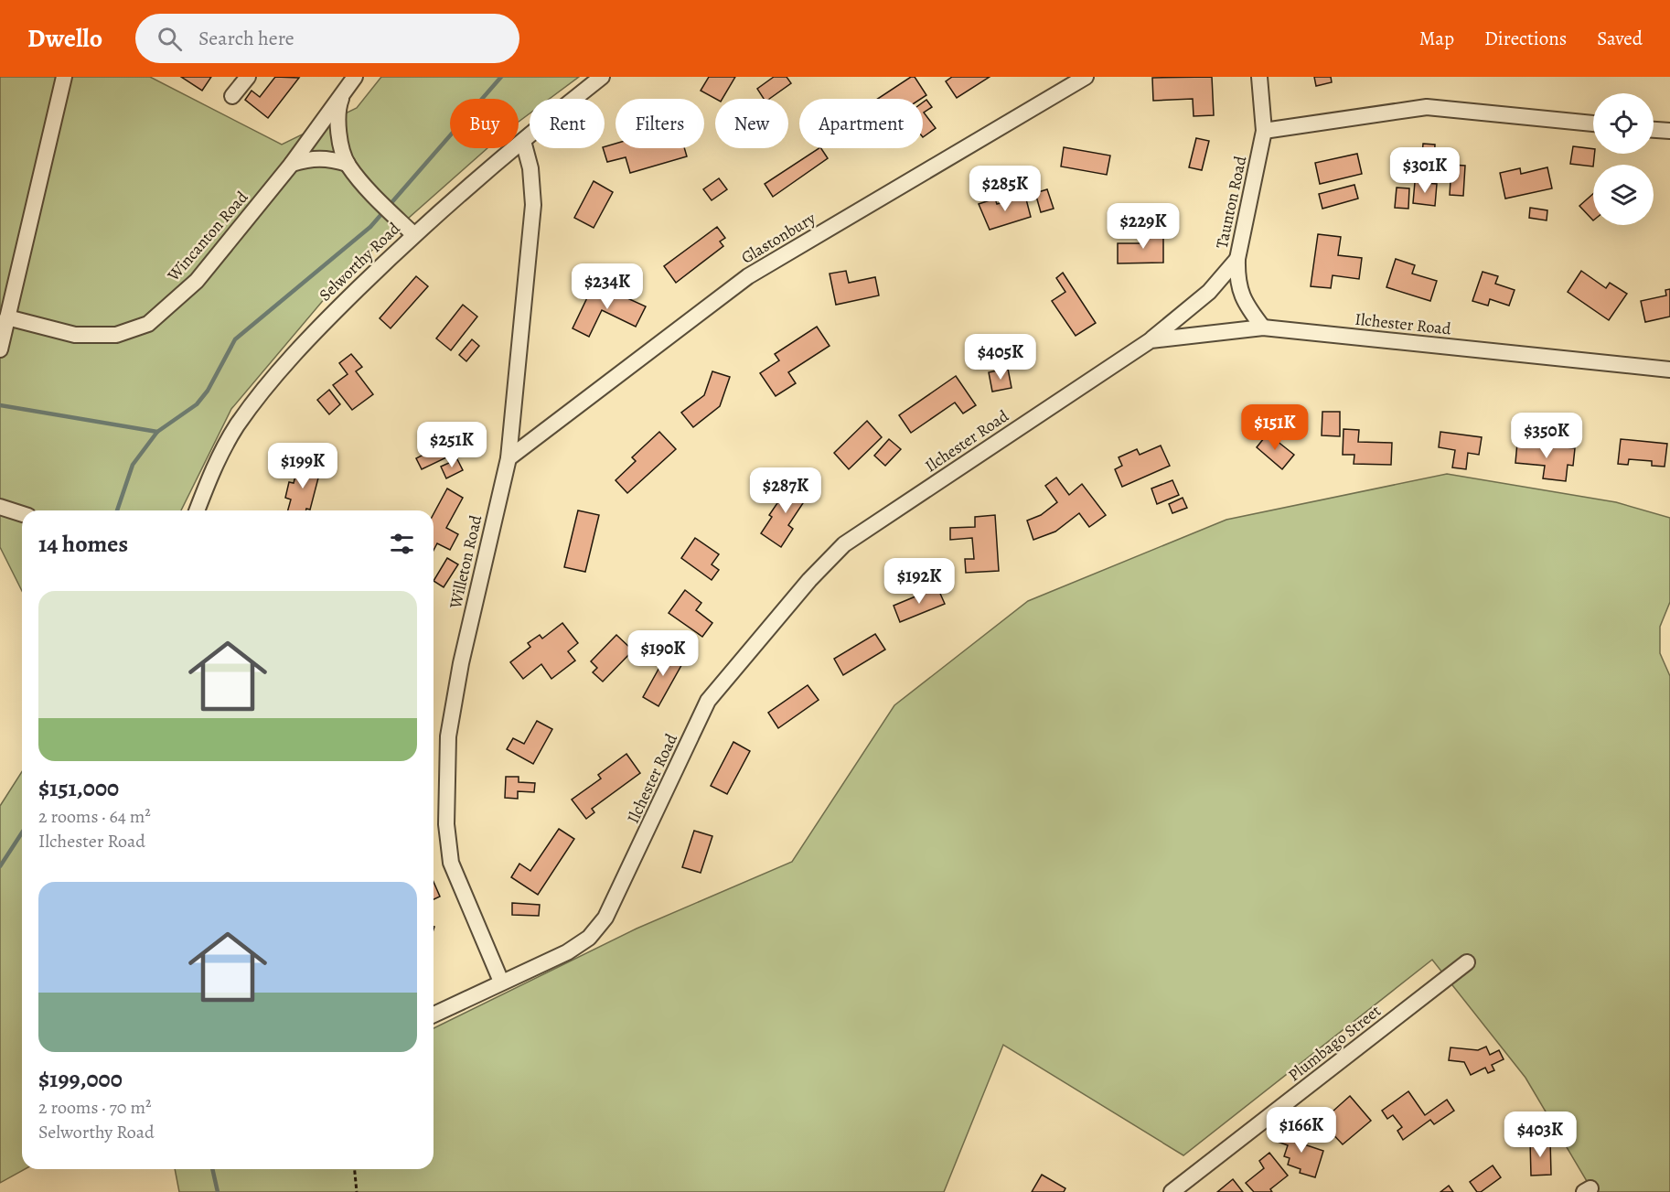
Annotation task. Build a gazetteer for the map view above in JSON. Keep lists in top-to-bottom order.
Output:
{
  "streets": {
    "street": [
      "Taunton Road",
      "Wincanton Road",
      "Glastonbury",
      "Selworthy Road",
      "Ilchester Road",
      "Willeton Road",
      "Plumbago Street"
    ]
  },
  "crossings": [
    ["Taunton Road", "Ilchester Road"],
    ["Glastonbury", "Willeton Road"],
    ["Selworthy Road", "Willeton Road"],
    ["Ilchester Road", "Willeton Road"]
  ],
  "page": {
    "header": "Dwello",
    "search": "Search here",
    "nav": ["Map", "Directions", "Saved"],
    "chip": [
      "Buy",
      "Rent",
      "Filters",
      "New",
      "Apartment"
    ],
    "price": [
      "$301K",
      "$285K",
      "$229K",
      "$234K",
      "$405K",
      "$151K",
      "$350K",
      "$251K",
      "$199K",
      "$287K",
      "$192K",
      "$190K",
      "$166K",
      "$403K"
    ],
    "heading": "14 homes",
    "list": [
      {
        "name": "$151,000",
        "note": "2 rooms · 64 m² · Ilchester Road"
      },
      {
        "name": "$199,000",
        "note": "2 rooms · 70 m² · Selworthy Road"
      }
    ]
  }
}
